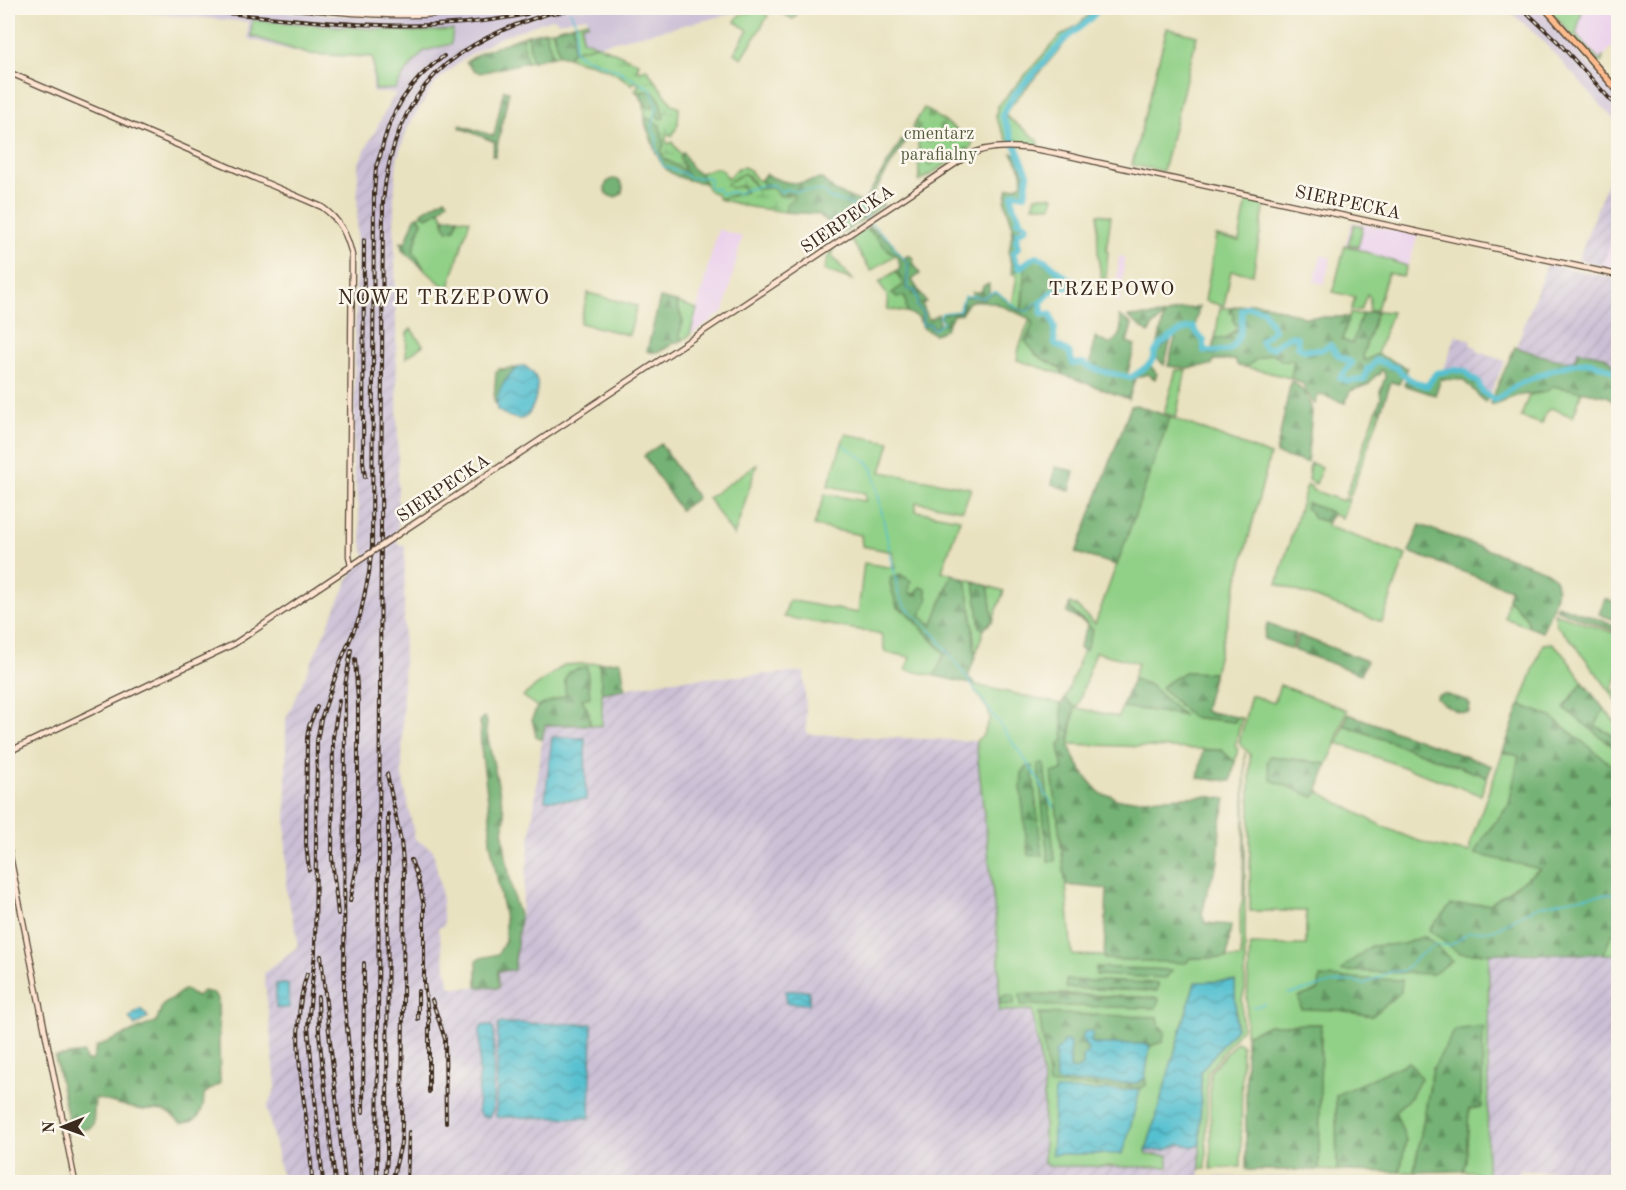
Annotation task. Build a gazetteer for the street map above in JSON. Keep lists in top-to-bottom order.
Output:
{
  "streets": {
    "street": ["SIERPECKA"]
  },
  "districts": ["TRZEPOWO", "NOWE TRZEPOWO"],
  "parks": ["cmentarz parafialny"],
  "north": "left"
}
